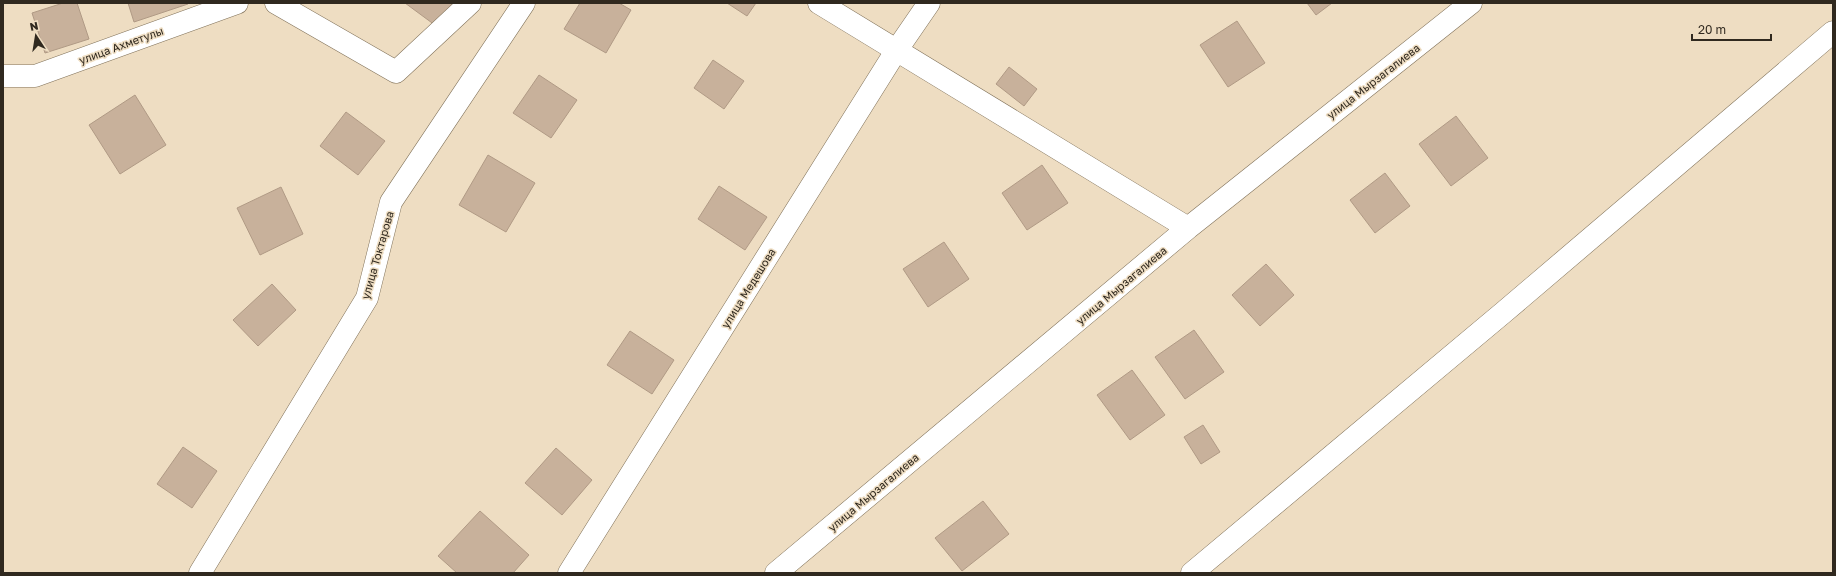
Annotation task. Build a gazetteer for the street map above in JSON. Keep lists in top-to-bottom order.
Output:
{
  "streets": {
    "street": [
      "улица Ахметулы",
      "улица Мырзагалиева",
      "улица Токтарова",
      "улица Медешова"
    ]
  },
  "scale_bar": "20 m",
  "north": "top"
}
